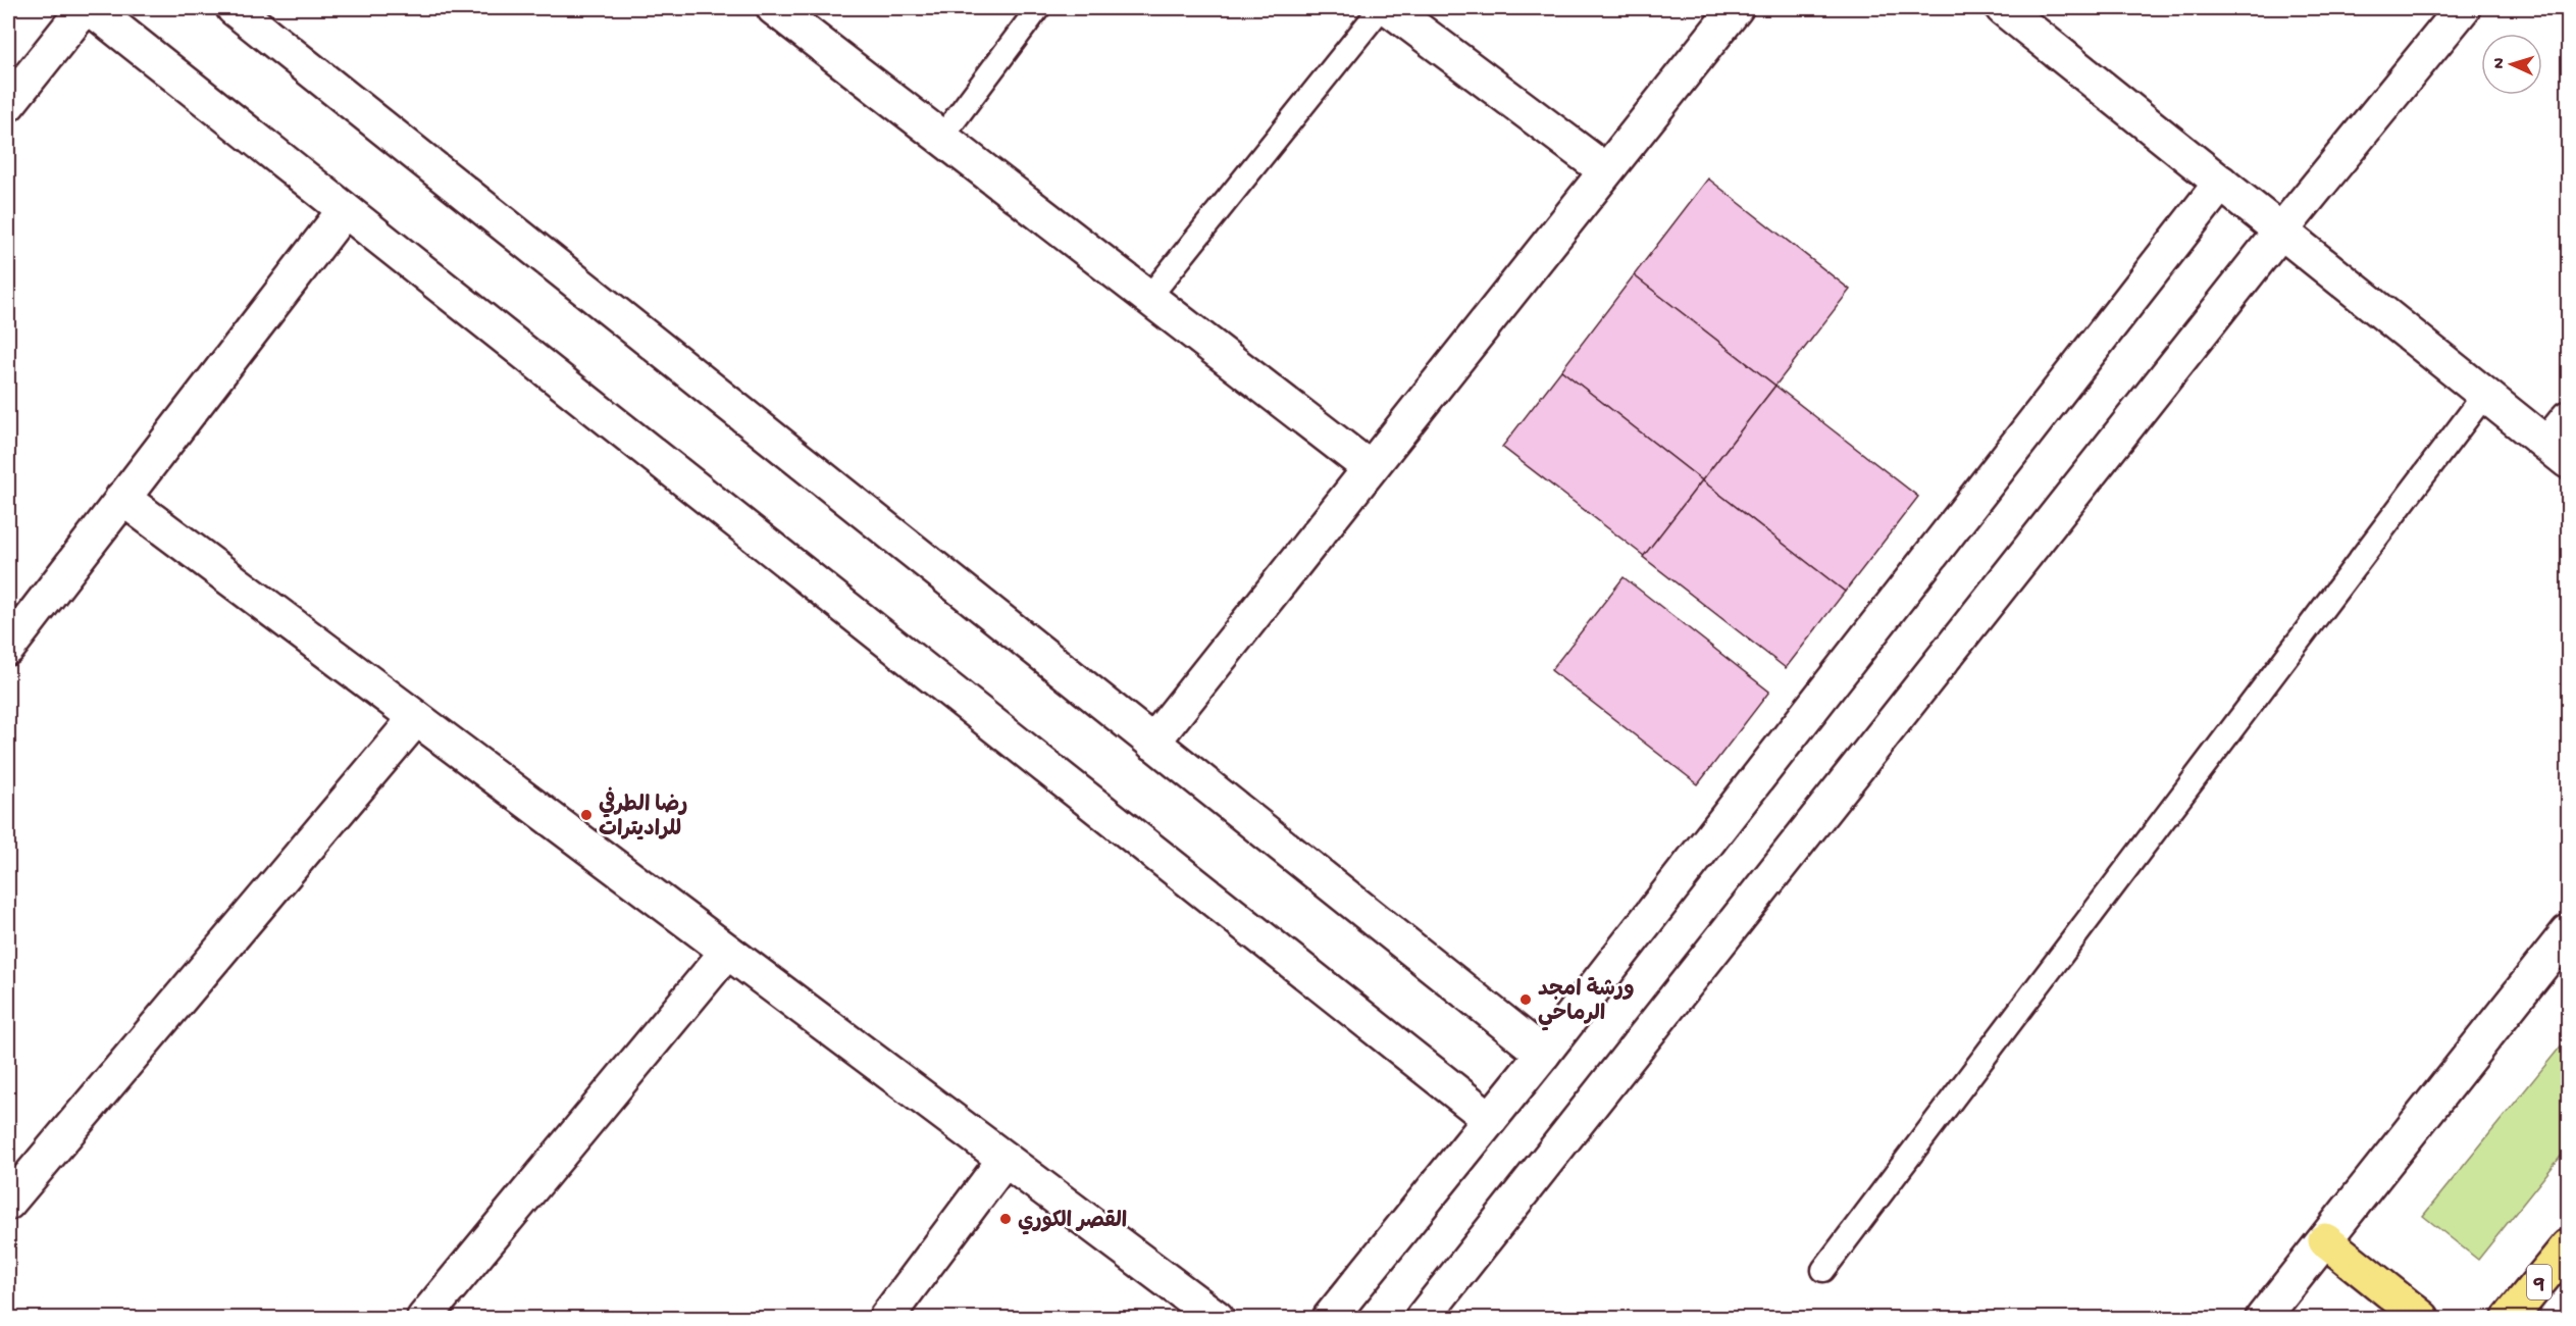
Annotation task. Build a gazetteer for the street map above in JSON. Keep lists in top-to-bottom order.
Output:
{
  "streets": {
    "highway": ["9"]
  },
  "places": ["رضا الطرفي للراديترات", "ورشة امجد الرماحي", "القصر الكوري"],
  "north": "left"
}
